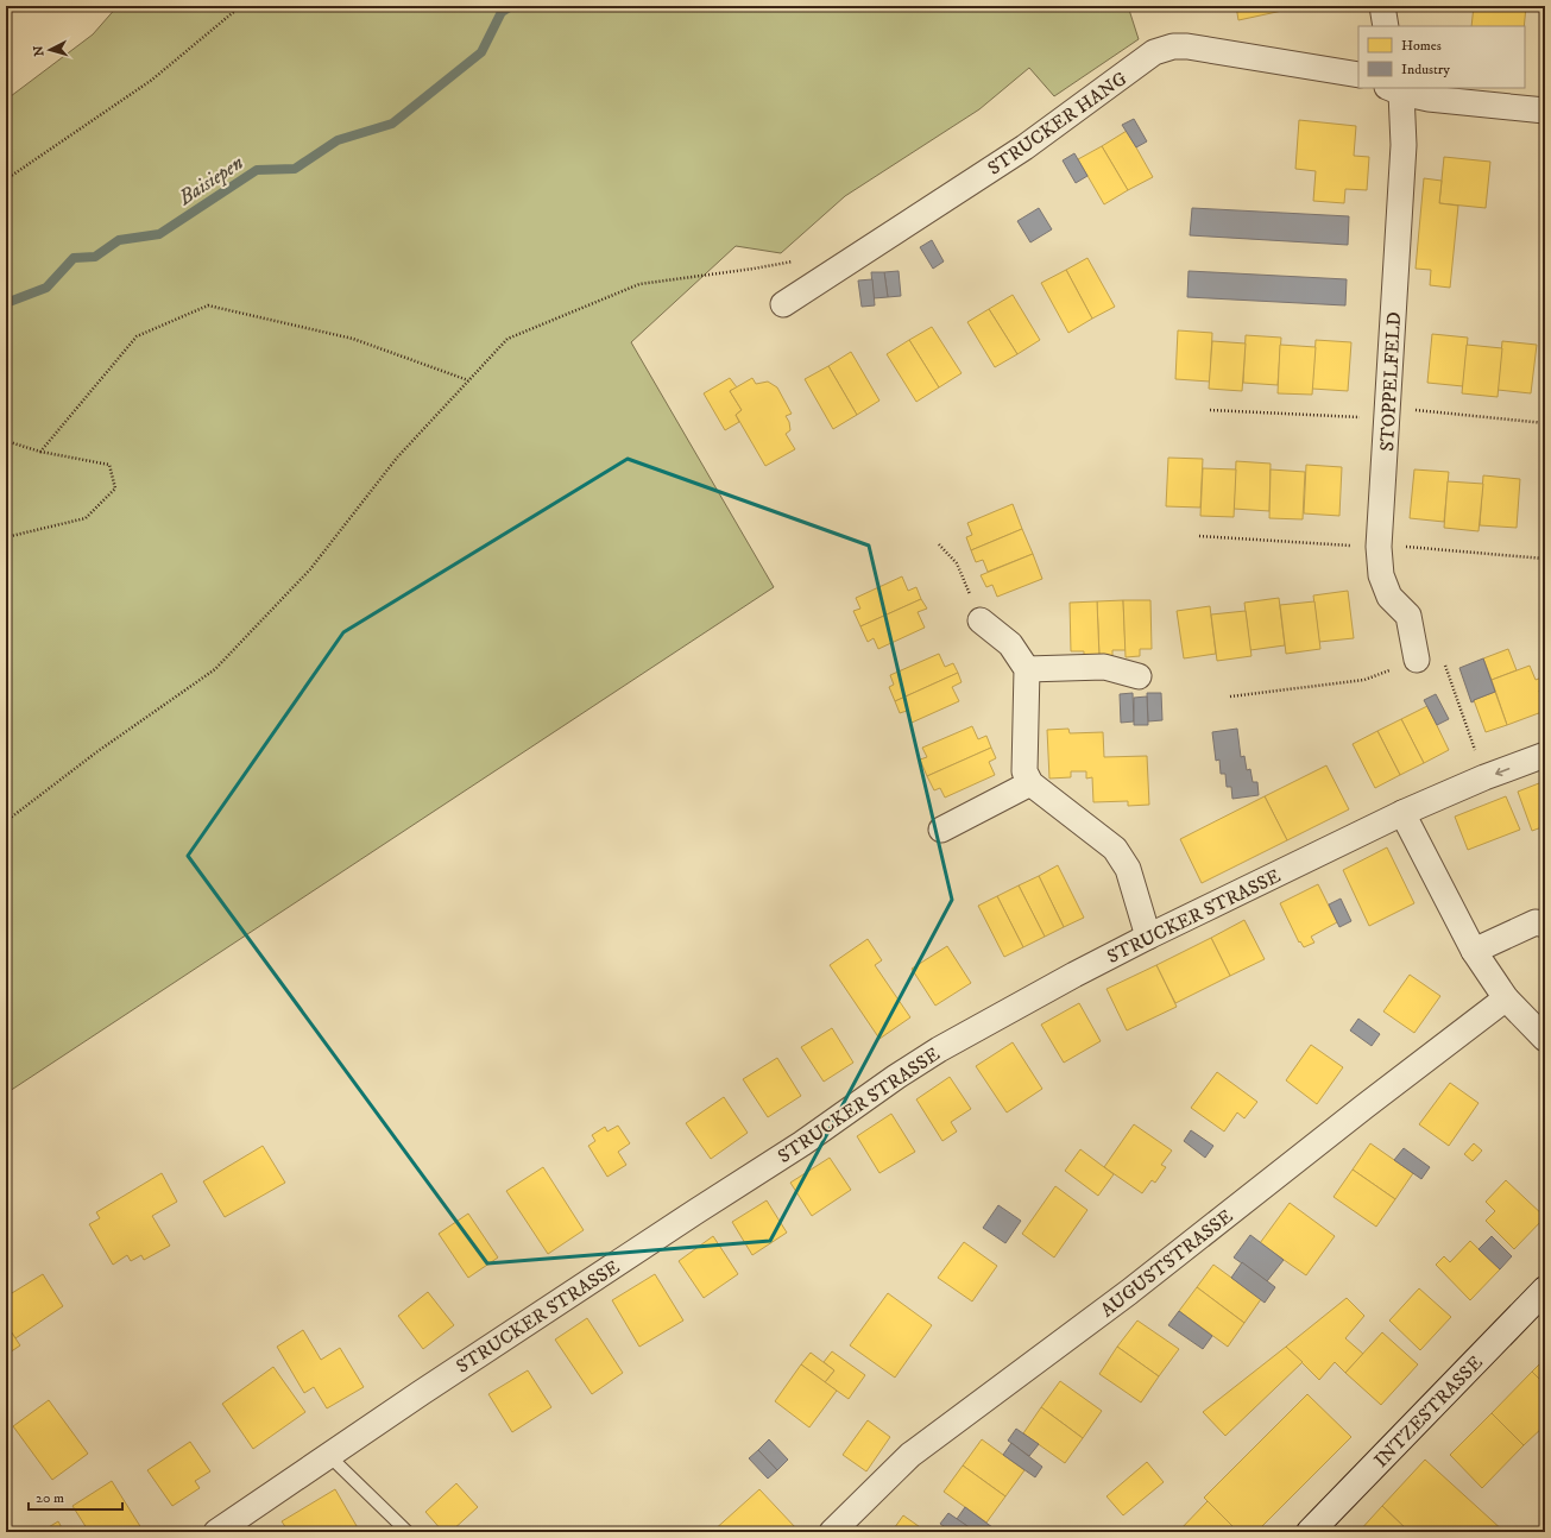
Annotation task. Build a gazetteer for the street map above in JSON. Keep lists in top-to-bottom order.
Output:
{
  "streets": {
    "main road": ["INTZESTRASSE"],
    "street": [
      "STRUCKER HANG",
      "STOPPELFELD",
      "STRUCKER STRASSE",
      "AUGUSTSTRASSE"
    ]
  },
  "water": ["Baisiepen"],
  "legend": ["Homes", "Industry"],
  "scale_bar": "20 m",
  "north": "left"
}
